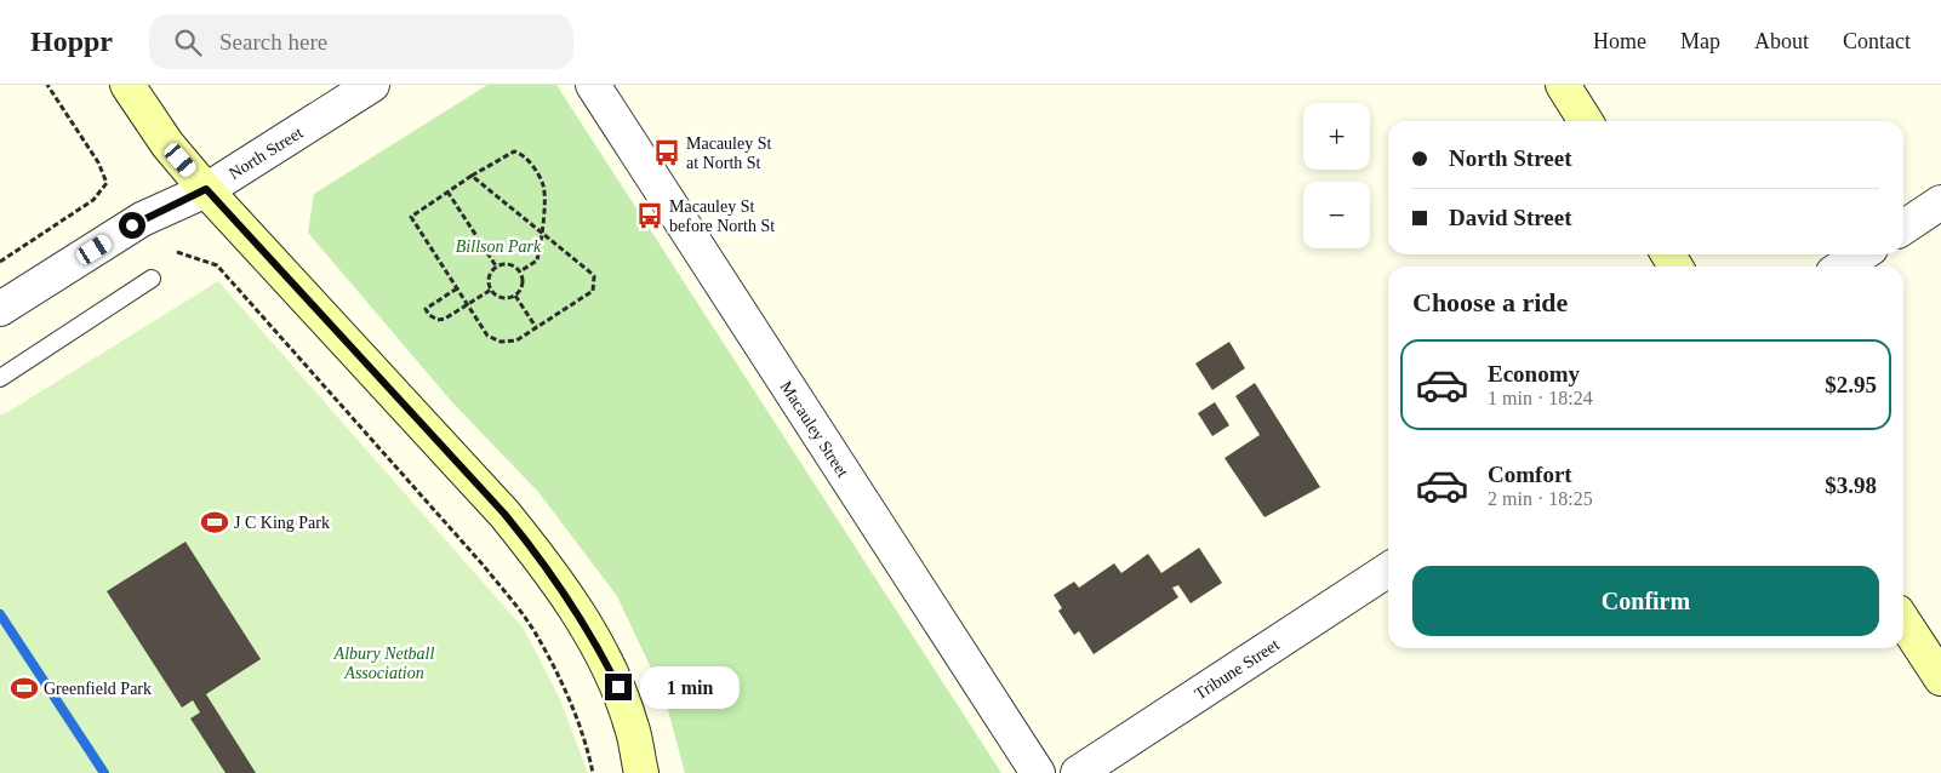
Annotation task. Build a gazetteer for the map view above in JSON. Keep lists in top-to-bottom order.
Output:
{
  "streets": {
    "street": ["North Street", "Macauley Street", "Tribune Street"]
  },
  "parks": ["Billson Park", "Albury Netball Association"],
  "places": {
    "bus stop": ["Macauley St at North St", "Macauley St before North St"],
    "sports": ["J C King Park", "Greenfield Park"]
  },
  "page": {
    "header": "Hoppr",
    "search": "Search here",
    "nav": [
      "Home",
      "Map",
      "About",
      "Contact"
    ],
    "map_buttons": ["+", "−"],
    "banner": ["North Street", "David Street"],
    "heading": "Choose a ride",
    "list": [
      {
        "name": "Economy",
        "note": "1 min · 18:24",
        "value": "$2.95"
      },
      {
        "name": "Comfort",
        "note": "2 min · 18:25",
        "value": "$3.98"
      }
    ],
    "buttons": "Confirm",
    "bubble": "1 min"
  }
}
